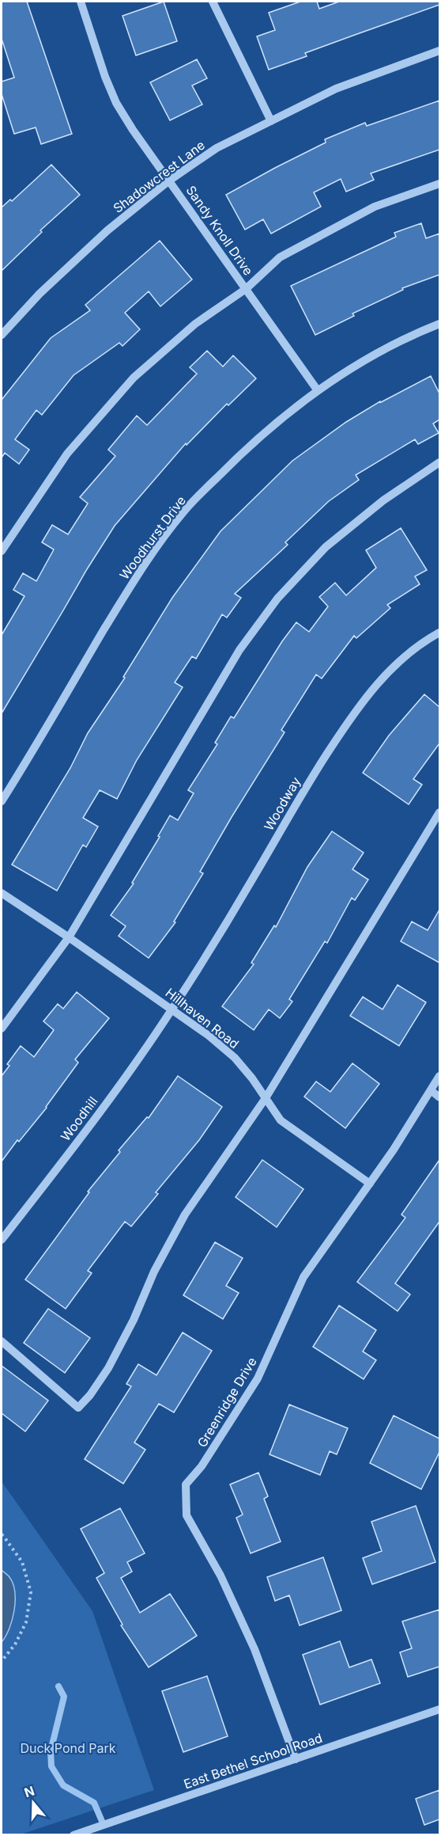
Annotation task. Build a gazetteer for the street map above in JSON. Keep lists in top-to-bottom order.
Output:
{
  "streets": {
    "street": [
      "Shadowcrest Lane",
      "Sandy Knoll Drive",
      "Woodhurst Drive",
      "Woodway",
      "Hillhaven Road",
      "Woodhill",
      "Greenridge Drive",
      "East Bethel School Road"
    ]
  },
  "crossings": [
    ["Shadowcrest Lane", "Sandy Knoll Drive"],
    ["Sandy Knoll Drive", "Woodhurst Drive"],
    ["Woodway", "Hillhaven Road"],
    ["Woodway", "Woodhill"],
    ["Hillhaven Road", "Woodhill"],
    ["Hillhaven Road", "Greenridge Drive"],
    ["Greenridge Drive", "East Bethel School Road"]
  ],
  "parks": ["Duck Pond Park"],
  "north": "top"
}
